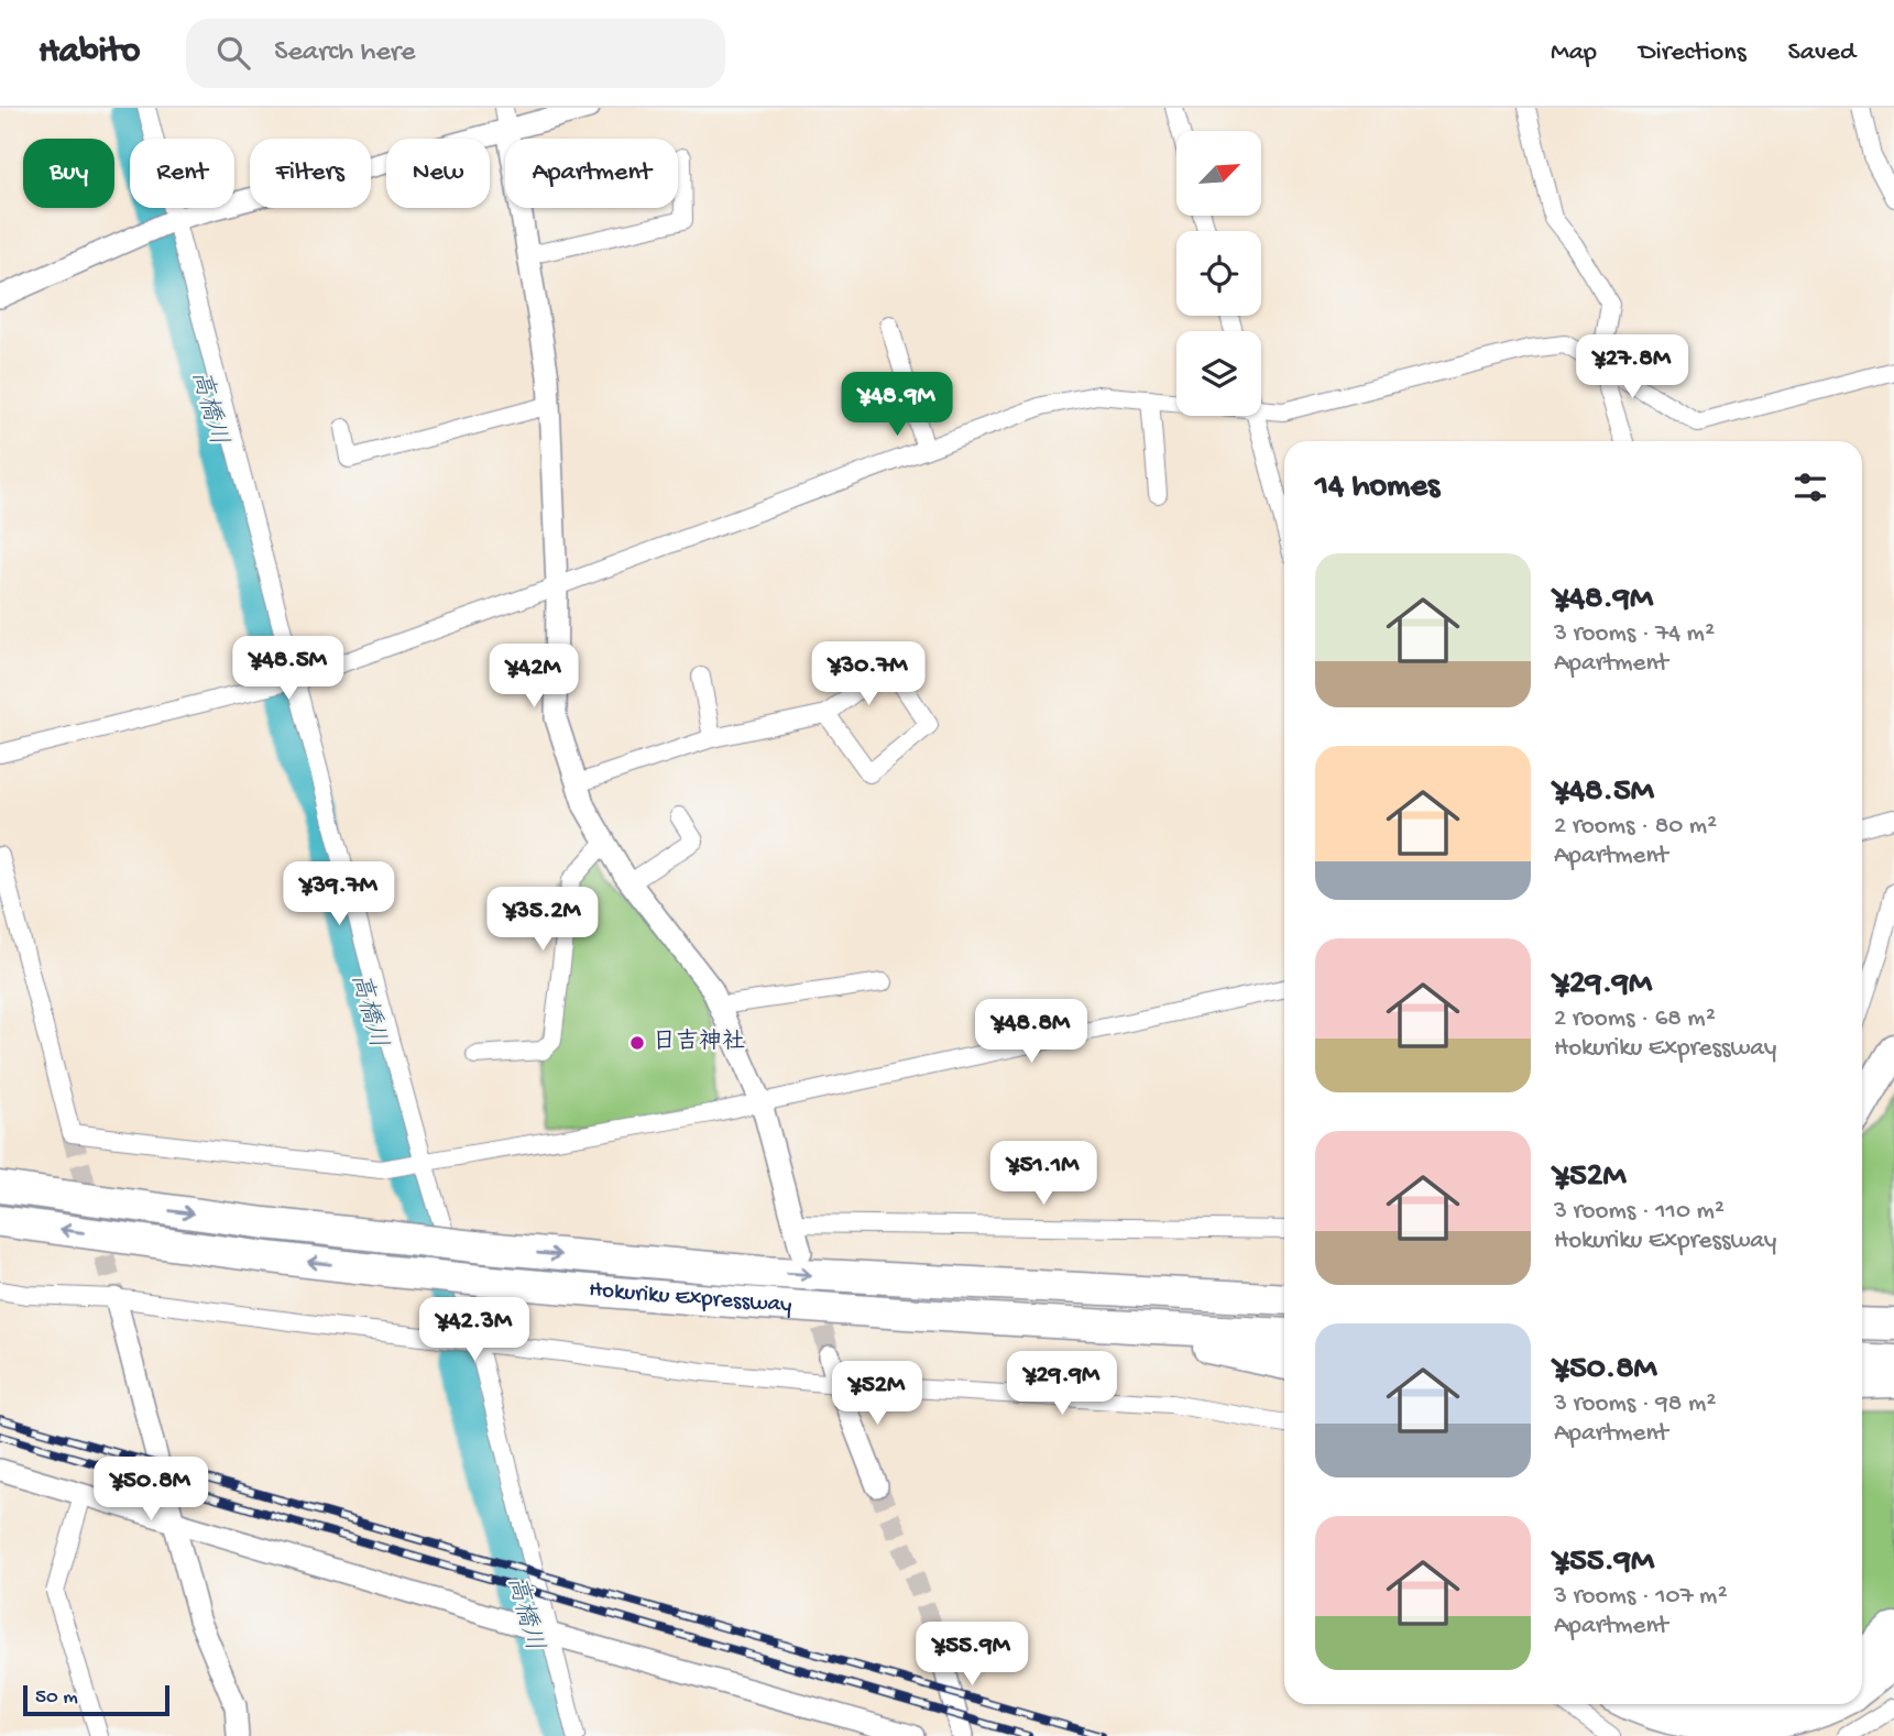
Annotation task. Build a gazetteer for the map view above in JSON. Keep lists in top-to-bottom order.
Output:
{
  "streets": {
    "highway": ["Hokuriku Expressway"]
  },
  "water": ["高橋川"],
  "places": ["日吉神社"],
  "scale_bar": "50 m",
  "north": "top right",
  "page": {
    "header": "Habito",
    "search": "Search here",
    "nav": ["Map", "Directions", "Saved"],
    "chip": [
      "Buy",
      "Rent",
      "Filters",
      "New",
      "Apartment"
    ],
    "price": [
      "¥27.8M",
      "¥48.9M",
      "¥48.5M",
      "¥30.7M",
      "¥42M",
      "¥39.7M",
      "¥35.2M",
      "¥48.8M",
      "¥51.1M",
      "¥42.3M",
      "¥29.9M",
      "¥52M",
      "¥50.8M",
      "¥55.9M"
    ],
    "heading": "14 homes",
    "list": [
      {
        "name": "¥48.9M",
        "note": "3 rooms · 74 m² · Apartment"
      },
      {
        "name": "¥48.5M",
        "note": "2 rooms · 80 m² · Apartment"
      },
      {
        "name": "¥29.9M",
        "note": "2 rooms · 68 m² · Hokuriku Expressway"
      },
      {
        "name": "¥52M",
        "note": "3 rooms · 110 m² · Hokuriku Expressway"
      },
      {
        "name": "¥50.8M",
        "note": "3 rooms · 98 m² · Apartment"
      },
      {
        "name": "¥55.9M",
        "note": "3 rooms · 107 m² · Apartment"
      }
    ],
    "scale": "50 m"
  }
}
